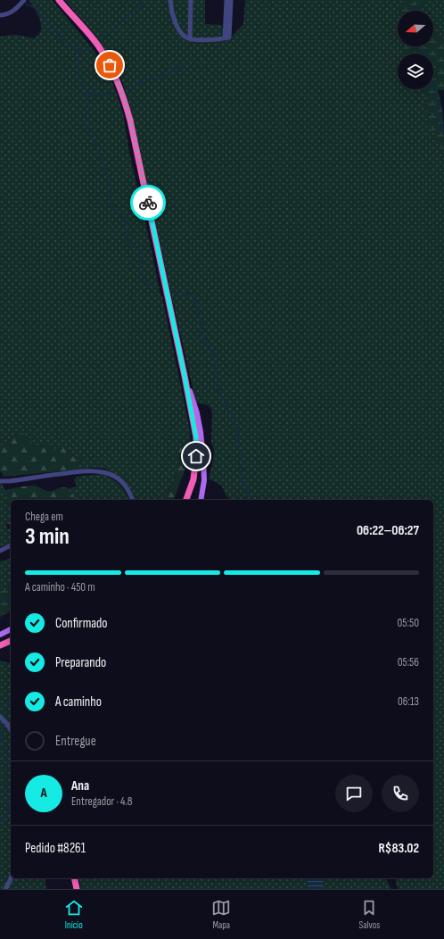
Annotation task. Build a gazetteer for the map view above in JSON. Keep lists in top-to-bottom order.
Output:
{
  "north": "left",
  "page": {
    "heading": ["3 min", "Chega em", "06:22–06:27"],
    "panel": [
      "Ana",
      "Entregador · 4.8",
      "Pedido #8261",
      "R$83.02"
    ],
    "bar": "A caminho · 450 m",
    "list": [
      ["Confirmado", "05:50"],
      ["Preparando", "05:56"],
      ["A caminho", "06:13"],
      "Entregue"
    ],
    "round": "A",
    "tabs": ["Início", "Mapa", "Salvos"]
  }
}
